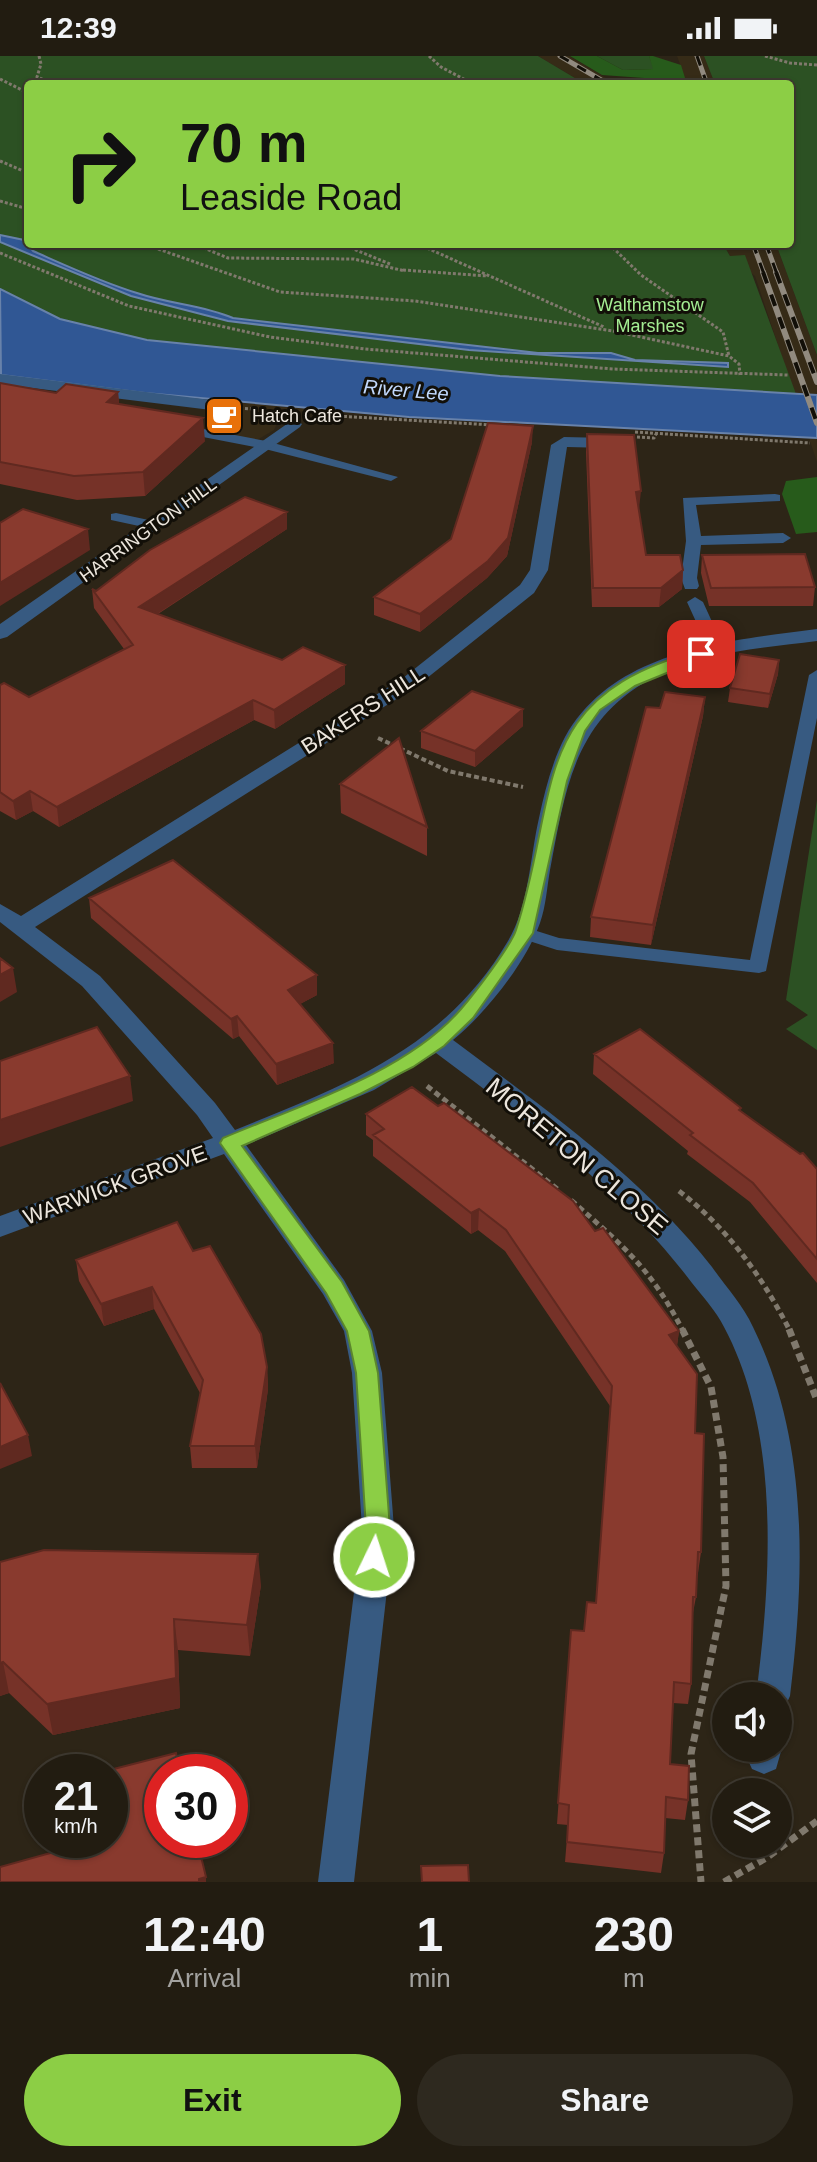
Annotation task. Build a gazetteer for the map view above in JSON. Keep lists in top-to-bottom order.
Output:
{
  "streets": {
    "street": [
      "HARRINGTON HILL",
      "BAKERS HILL",
      "MORETON CLOSE",
      "WARWICK GROVE"
    ]
  },
  "crossings": [
    ["MORETON CLOSE", "WARWICK GROVE"]
  ],
  "water": ["River Lee"],
  "parks": ["Walthamstow Marshes"],
  "places": {
    "cafe": ["Hatch Cafe"]
  },
  "page": {
    "status": "12:39",
    "turn": ["70 m", "Leaside Road"],
    "speed": "21 km/h",
    "limit": "30",
    "eta": [
      "12:40",
      "Arrival",
      "1",
      "min",
      "230",
      "m"
    ],
    "buttons": ["Exit", "Share"]
  }
}
